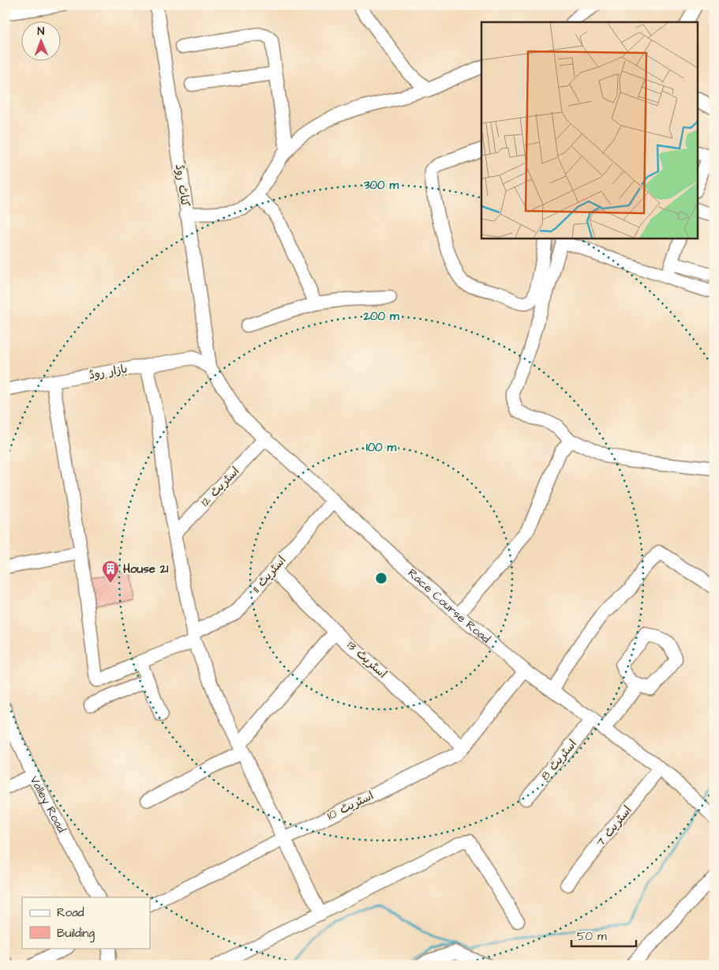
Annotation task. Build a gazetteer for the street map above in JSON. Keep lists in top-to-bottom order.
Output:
{
  "streets": {
    "street": [
      "کناٹ روڈ",
      "بازار روڈ",
      "اسٹریٹ 12",
      "اسٹریٹ 11",
      "Race Course Road",
      "اسٹریٹ 13",
      "اسٹریٹ 8",
      "Valley Road",
      "اسٹریٹ 10",
      "اسٹریٹ 7"
    ]
  },
  "crossings": [
    ["کناٹ روڈ", "بازار روڈ"],
    ["کناٹ روڈ", "Race Course Road"],
    ["بازار روڈ", "Race Course Road"],
    ["اسٹریٹ 12", "Race Course Road"],
    ["اسٹریٹ 11", "Race Course Road"],
    ["اسٹریٹ 11", "اسٹریٹ 13"],
    ["Race Course Road", "اسٹریٹ 8"],
    ["Race Course Road", "اسٹریٹ 10"],
    ["Race Course Road", "اسٹریٹ 7"],
    ["اسٹریٹ 13", "اسٹریٹ 10"]
  ],
  "places": {
    "building": ["House 21"]
  },
  "legend": ["Road", "Building"],
  "scale_bar": "50 m",
  "north": "top",
  "rings": ["300 m", "200 m", "100 m"]
}
